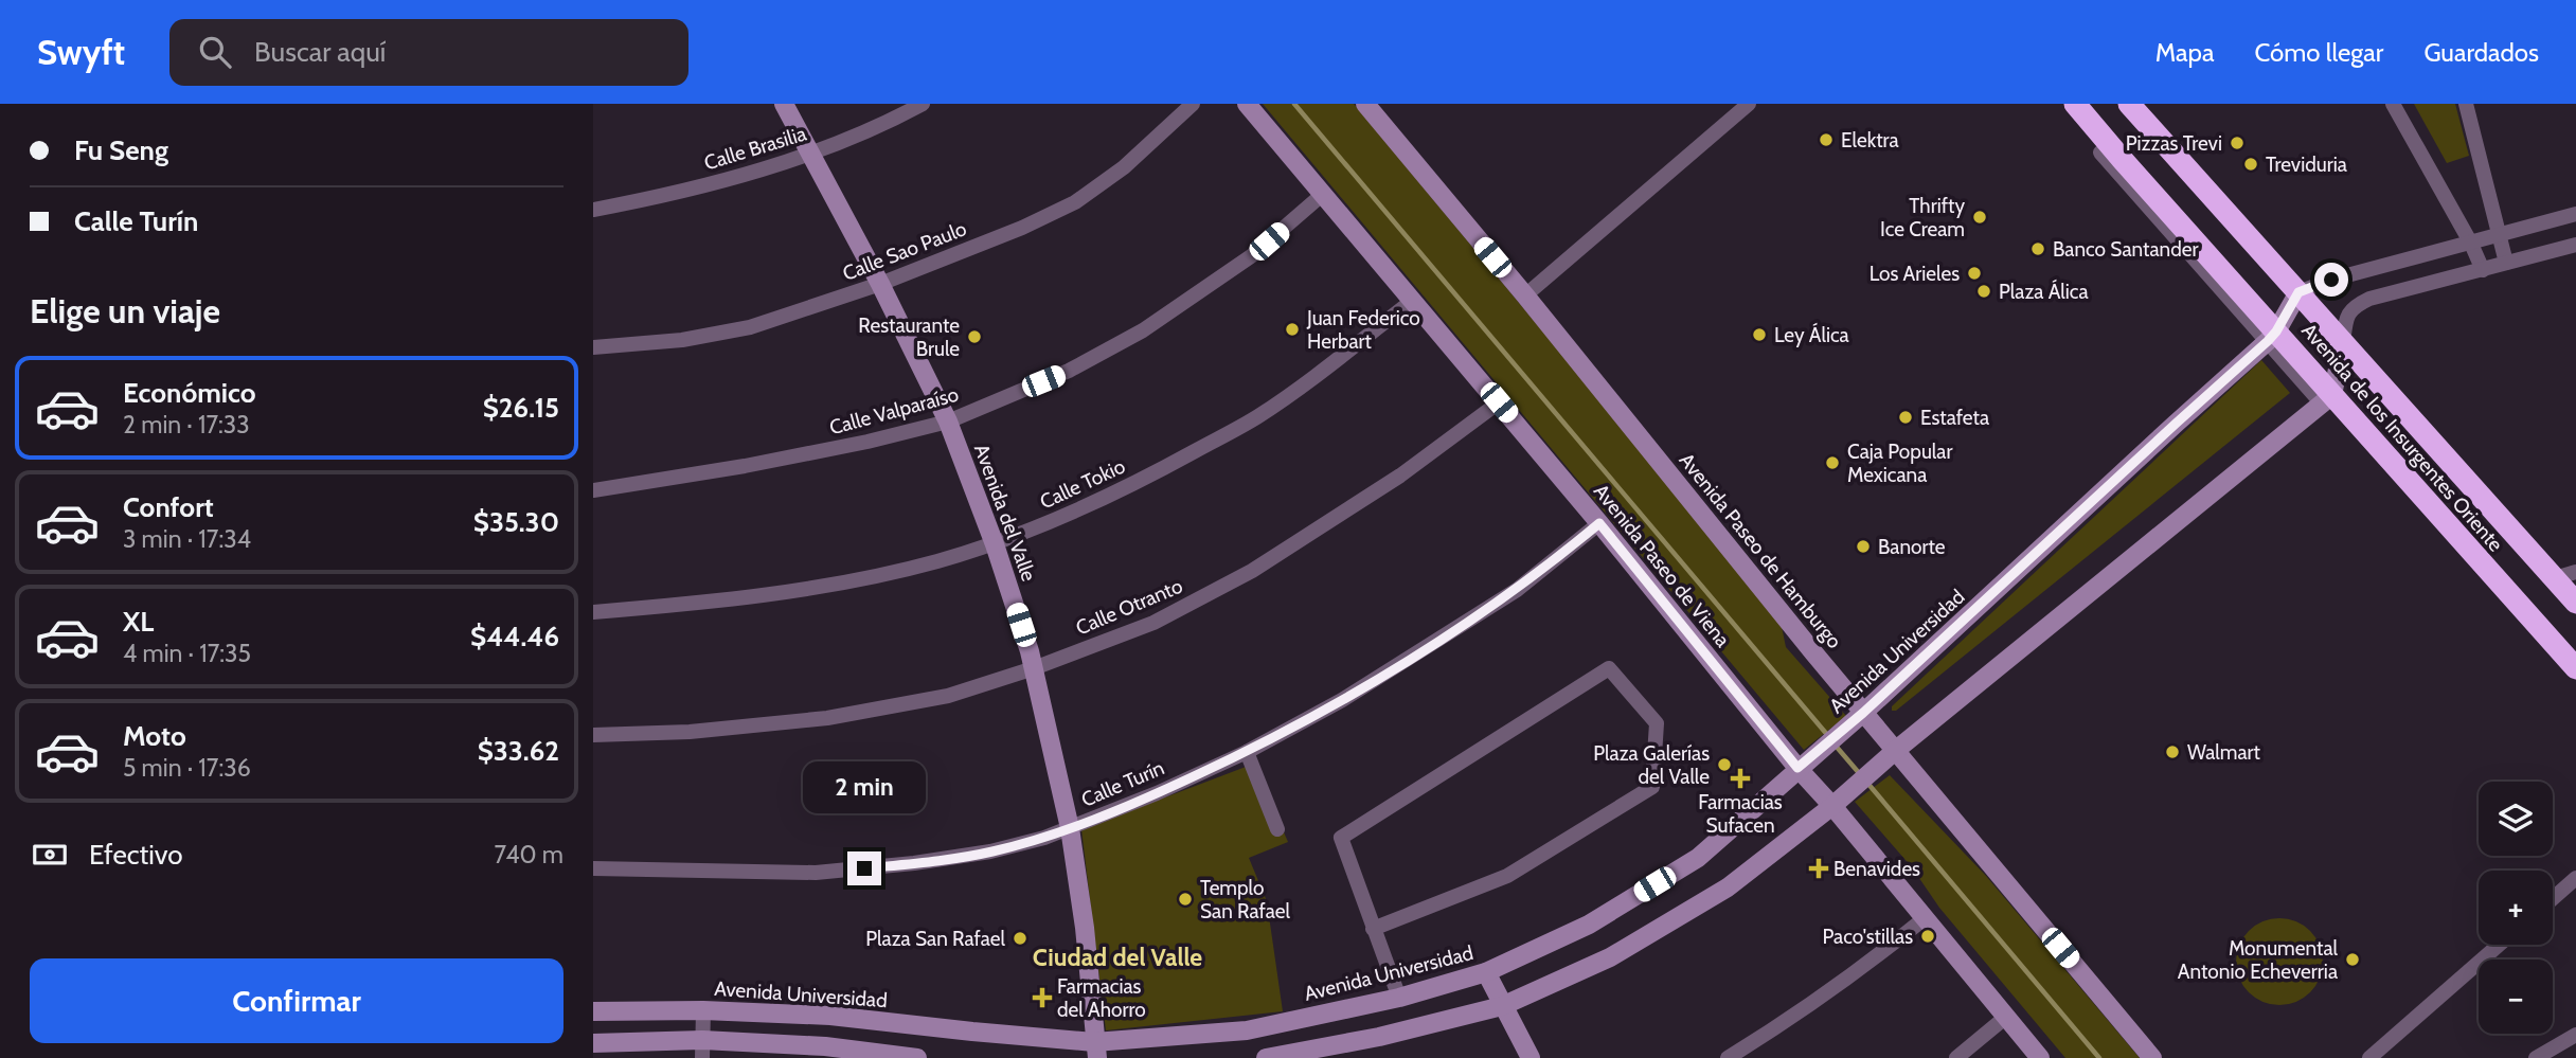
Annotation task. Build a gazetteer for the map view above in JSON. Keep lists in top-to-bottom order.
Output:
{
  "streets": {
    "highway": ["Avenida de los Insurgentes Oriente"],
    "main road": [
      "Avenida del Valle",
      "Avenida Paseo de Hamburgo",
      "Avenida Paseo de Viena",
      "Avenida Universidad"
    ],
    "street": [
      "Calle Brasilia",
      "Calle Sao Paulo",
      "Calle Valparaíso",
      "Calle Tokio",
      "Calle Otranto",
      "Calle Turín"
    ]
  },
  "crossings": [
    ["Calle Brasilia", "Avenida del Valle"],
    ["Calle Sao Paulo", "Avenida del Valle"],
    ["Calle Valparaíso", "Avenida del Valle"],
    ["Calle Valparaíso", "Avenida Paseo de Viena"],
    ["Avenida de los Insurgentes Oriente", "Avenida Universidad"],
    ["Calle Tokio", "Avenida del Valle"],
    ["Calle Tokio", "Avenida Paseo de Viena"],
    ["Avenida del Valle", "Calle Otranto"],
    ["Avenida del Valle", "Avenida Universidad"],
    ["Avenida del Valle", "Calle Turín"],
    ["Avenida Paseo de Hamburgo", "Avenida Universidad"],
    ["Avenida Paseo de Viena", "Calle Otranto"],
    ["Avenida Paseo de Viena", "Avenida Universidad"],
    ["Avenida Paseo de Viena", "Calle Turín"]
  ],
  "districts": ["Ciudad del Valle"],
  "places": {
    "other": [
      "Elektra",
      "Pizzas Trevi",
      "Treviduria",
      "Thrifty Ice Cream",
      "Banco Santander",
      "Los Arieles",
      "Plaza Álica",
      "Juan Federico Herbart",
      "Ley Álica",
      "Restaurante Brule",
      "Estafeta",
      "Caja Popular Mexicana",
      "Banorte",
      "Walmart",
      "Plaza Galerías del Valle",
      "Templo San Rafael",
      "Paco'stillas",
      "Plaza San Rafael",
      "Monumental Antonio Echeverria"
    ],
    "health": ["Farmacias Sufacen", "Benavides", "Farmacias del Ahorro"]
  },
  "page": {
    "header": "Swyft",
    "search": "Buscar aquí",
    "nav": ["Mapa", "Cómo llegar", "Guardados"],
    "banner": ["Fu Seng", "Calle Turín"],
    "heading": "Elige un viaje",
    "list": [
      {
        "name": "Económico",
        "note": "2 min · 17:33",
        "value": "$26.15"
      },
      {
        "name": "Confort",
        "note": "3 min · 17:34",
        "value": "$35.30"
      },
      {
        "name": "XL",
        "note": "4 min · 17:35",
        "value": "$44.46"
      },
      {
        "name": "Moto",
        "note": "5 min · 17:36",
        "value": "$33.62"
      }
    ],
    "bubble": "2 min",
    "map_buttons": ["+", "−"],
    "pay": ["Efectivo", "740 m"],
    "buttons": "Confirmar"
  }
}
